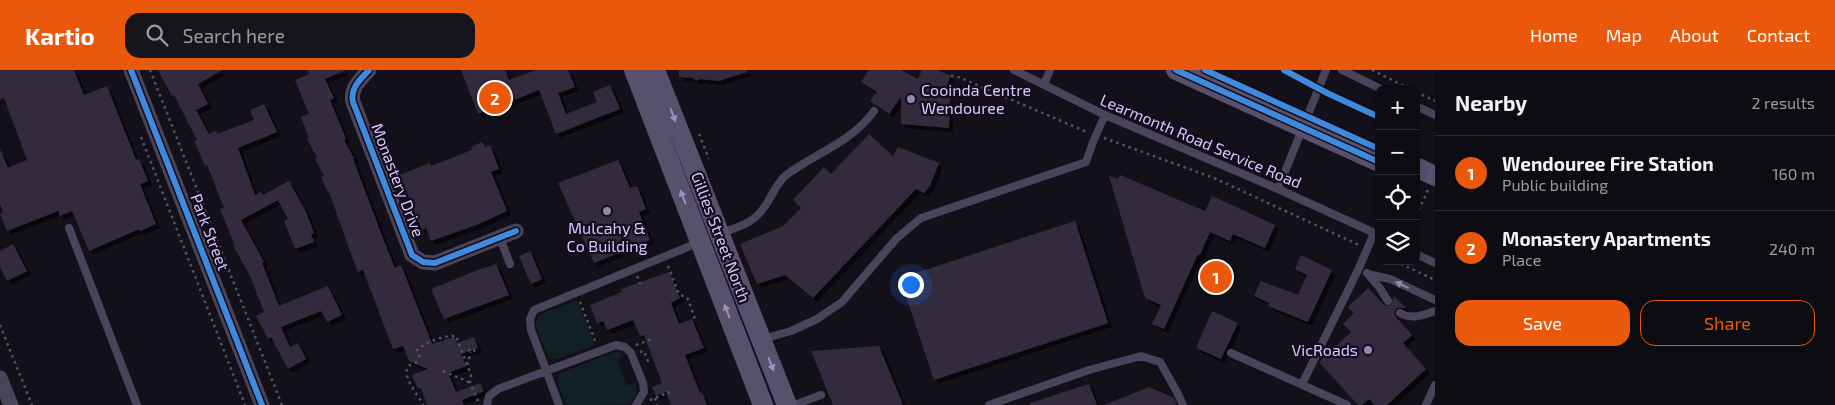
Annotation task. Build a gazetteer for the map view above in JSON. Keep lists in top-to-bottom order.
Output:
{
  "streets": {
    "main road": ["Gillies Street North"],
    "street": ["Monastery Drive", "Park Street"],
    "lane": ["Learmonth Road Service Road"]
  },
  "places": ["Cooinda Centre Wendouree", "Mulcahy & Co Building", "VicRoads"],
  "page": {
    "header": "Kartio",
    "search": "Search here",
    "nav": [
      "Home",
      "Map",
      "About",
      "Contact"
    ],
    "heading": ["Nearby", "2 results"],
    "pins": ["2", "1"],
    "map_buttons": ["+", "−"],
    "list": [
      {
        "mark": "1",
        "name": "Wendouree Fire Station",
        "note": "Public building",
        "value": "160 m"
      },
      {
        "mark": "2",
        "name": "Monastery Apartments",
        "note": "Place",
        "value": "240 m"
      }
    ],
    "buttons": ["Save", "Share"]
  }
}
